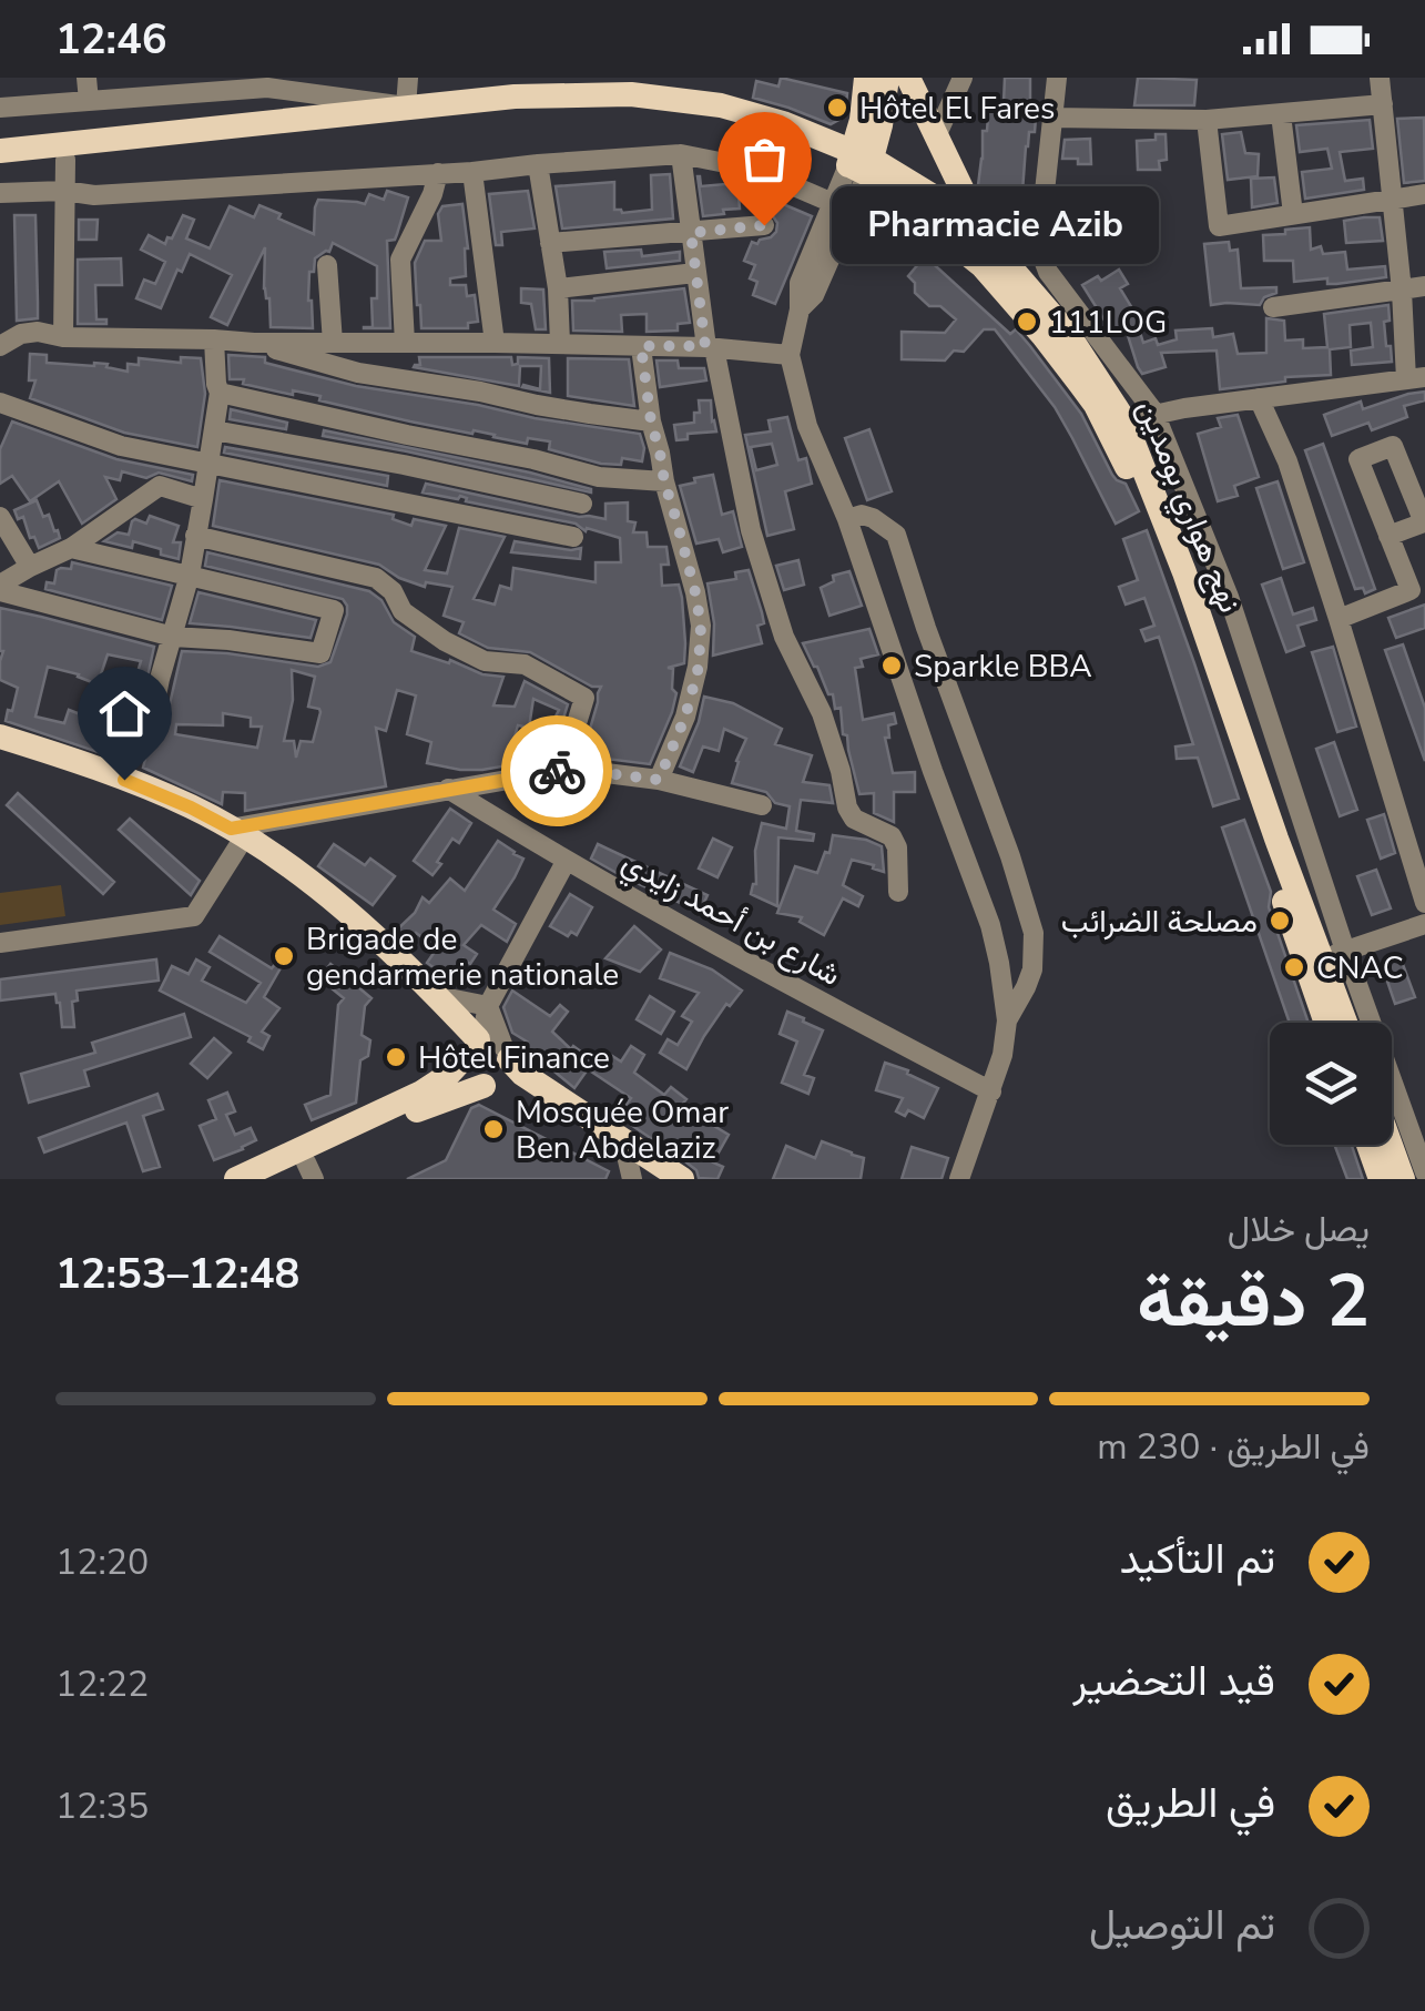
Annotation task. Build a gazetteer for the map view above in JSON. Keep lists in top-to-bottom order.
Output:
{
  "streets": {
    "main road": ["نهج هواري بومدين"],
    "street": ["شارع بن أحمد زايدي"]
  },
  "places": [
    "Hôtel El Fares",
    "Pharmacie Azib",
    "111LOG",
    "Sparkle BBA",
    "مصلحة الضرائب",
    "Brigade de gendarmerie nationale",
    "CNAC",
    "Hôtel Finance",
    "Mosquée Omar Ben Abdelaziz"
  ],
  "page": {
    "status": "12:46",
    "bubble": "Pharmacie Azib",
    "heading": ["2 دقيقة", "يصل خلال", "12:48–12:53"],
    "bar": "في الطريق · 230 m",
    "list": [
      ["تم التأكيد", "12:20"],
      ["قيد التحضير", "12:22"],
      ["في الطريق", "12:35"],
      "تم التوصيل"
    ]
  }
}
